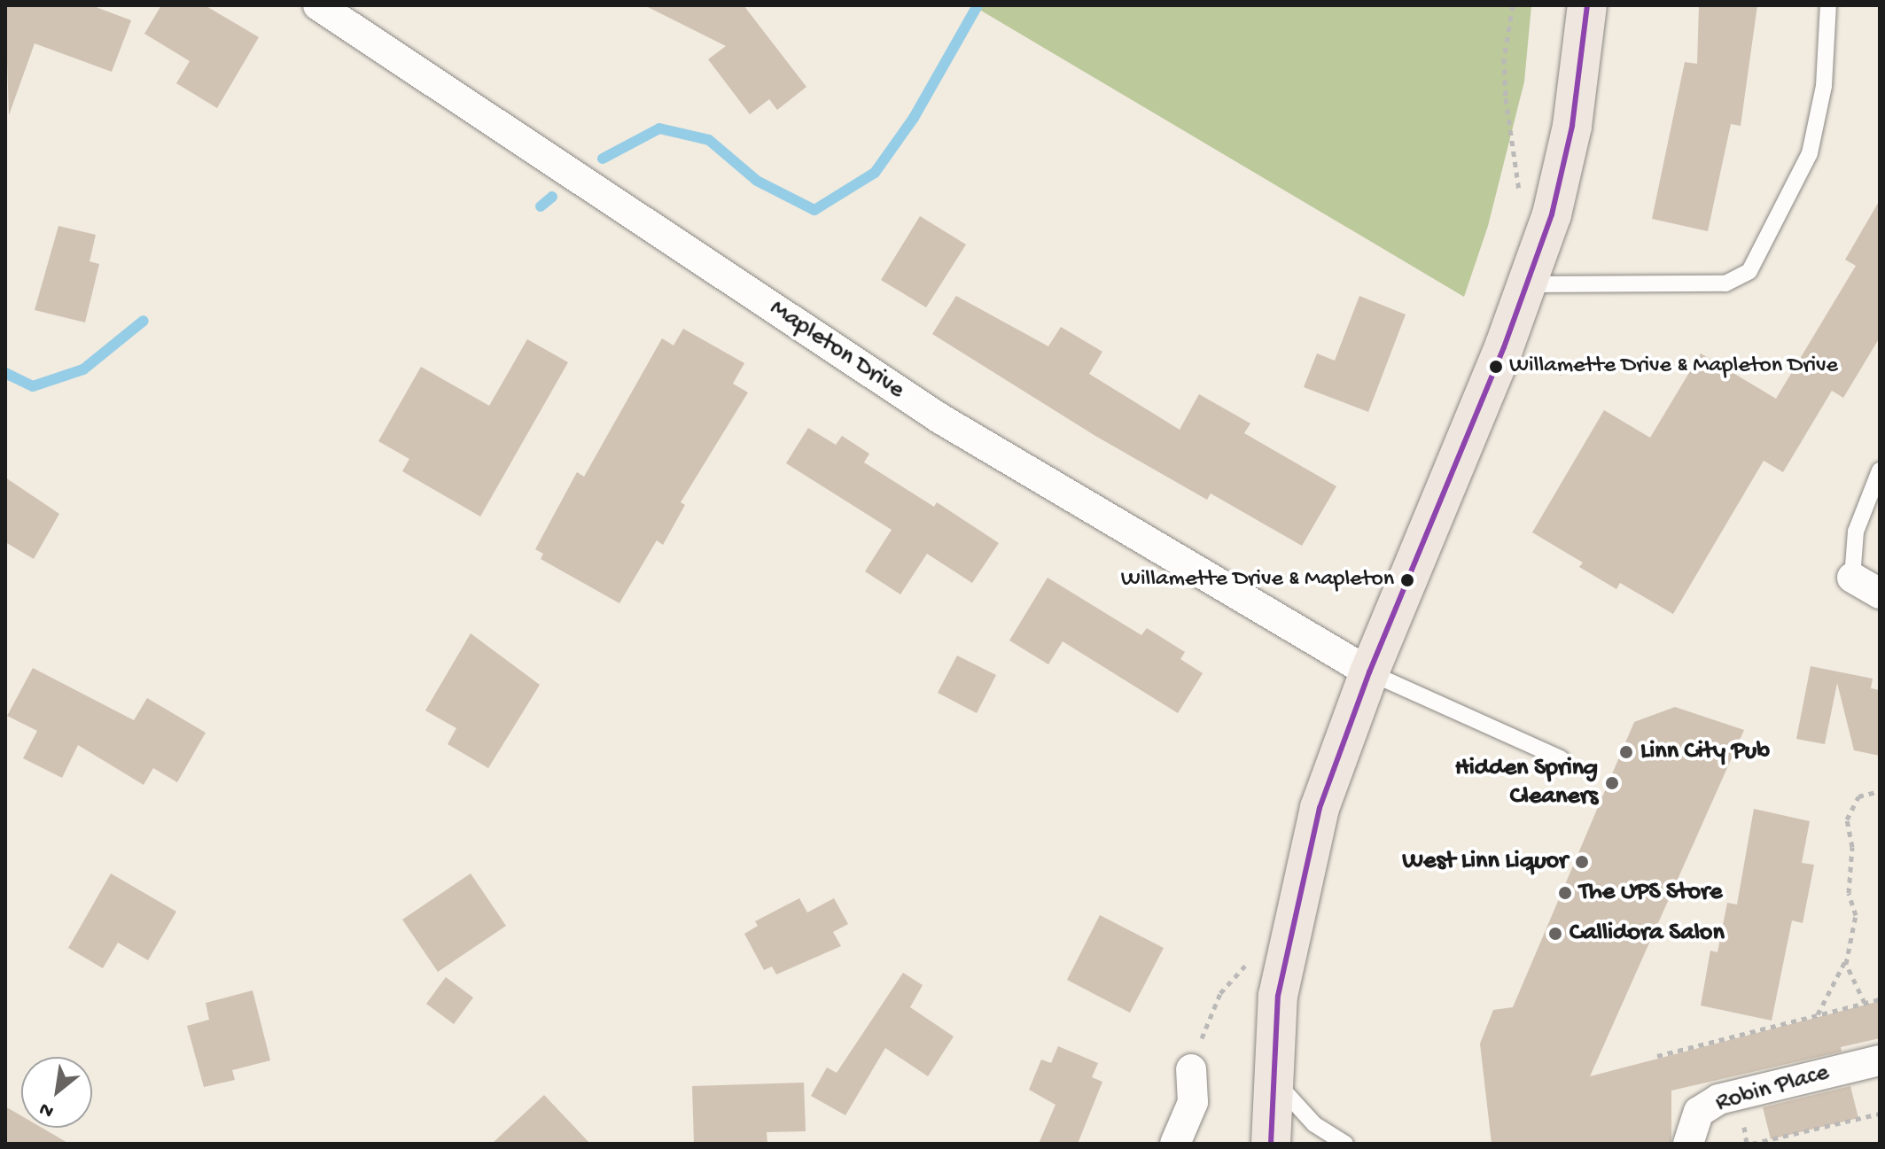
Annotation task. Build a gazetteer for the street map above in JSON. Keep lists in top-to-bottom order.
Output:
{
  "streets": {
    "street": ["Mapleton Drive", "Robin Place"]
  },
  "places": [
    "Willamette Drive & Mapleton Drive",
    "Willamette Drive & Mapleton",
    "Linn City Pub",
    "Hidden Spring Cleaners",
    "West Linn Liquor",
    "The UPS Store",
    "Callidora Salon"
  ],
  "north": "bottom left"
}
